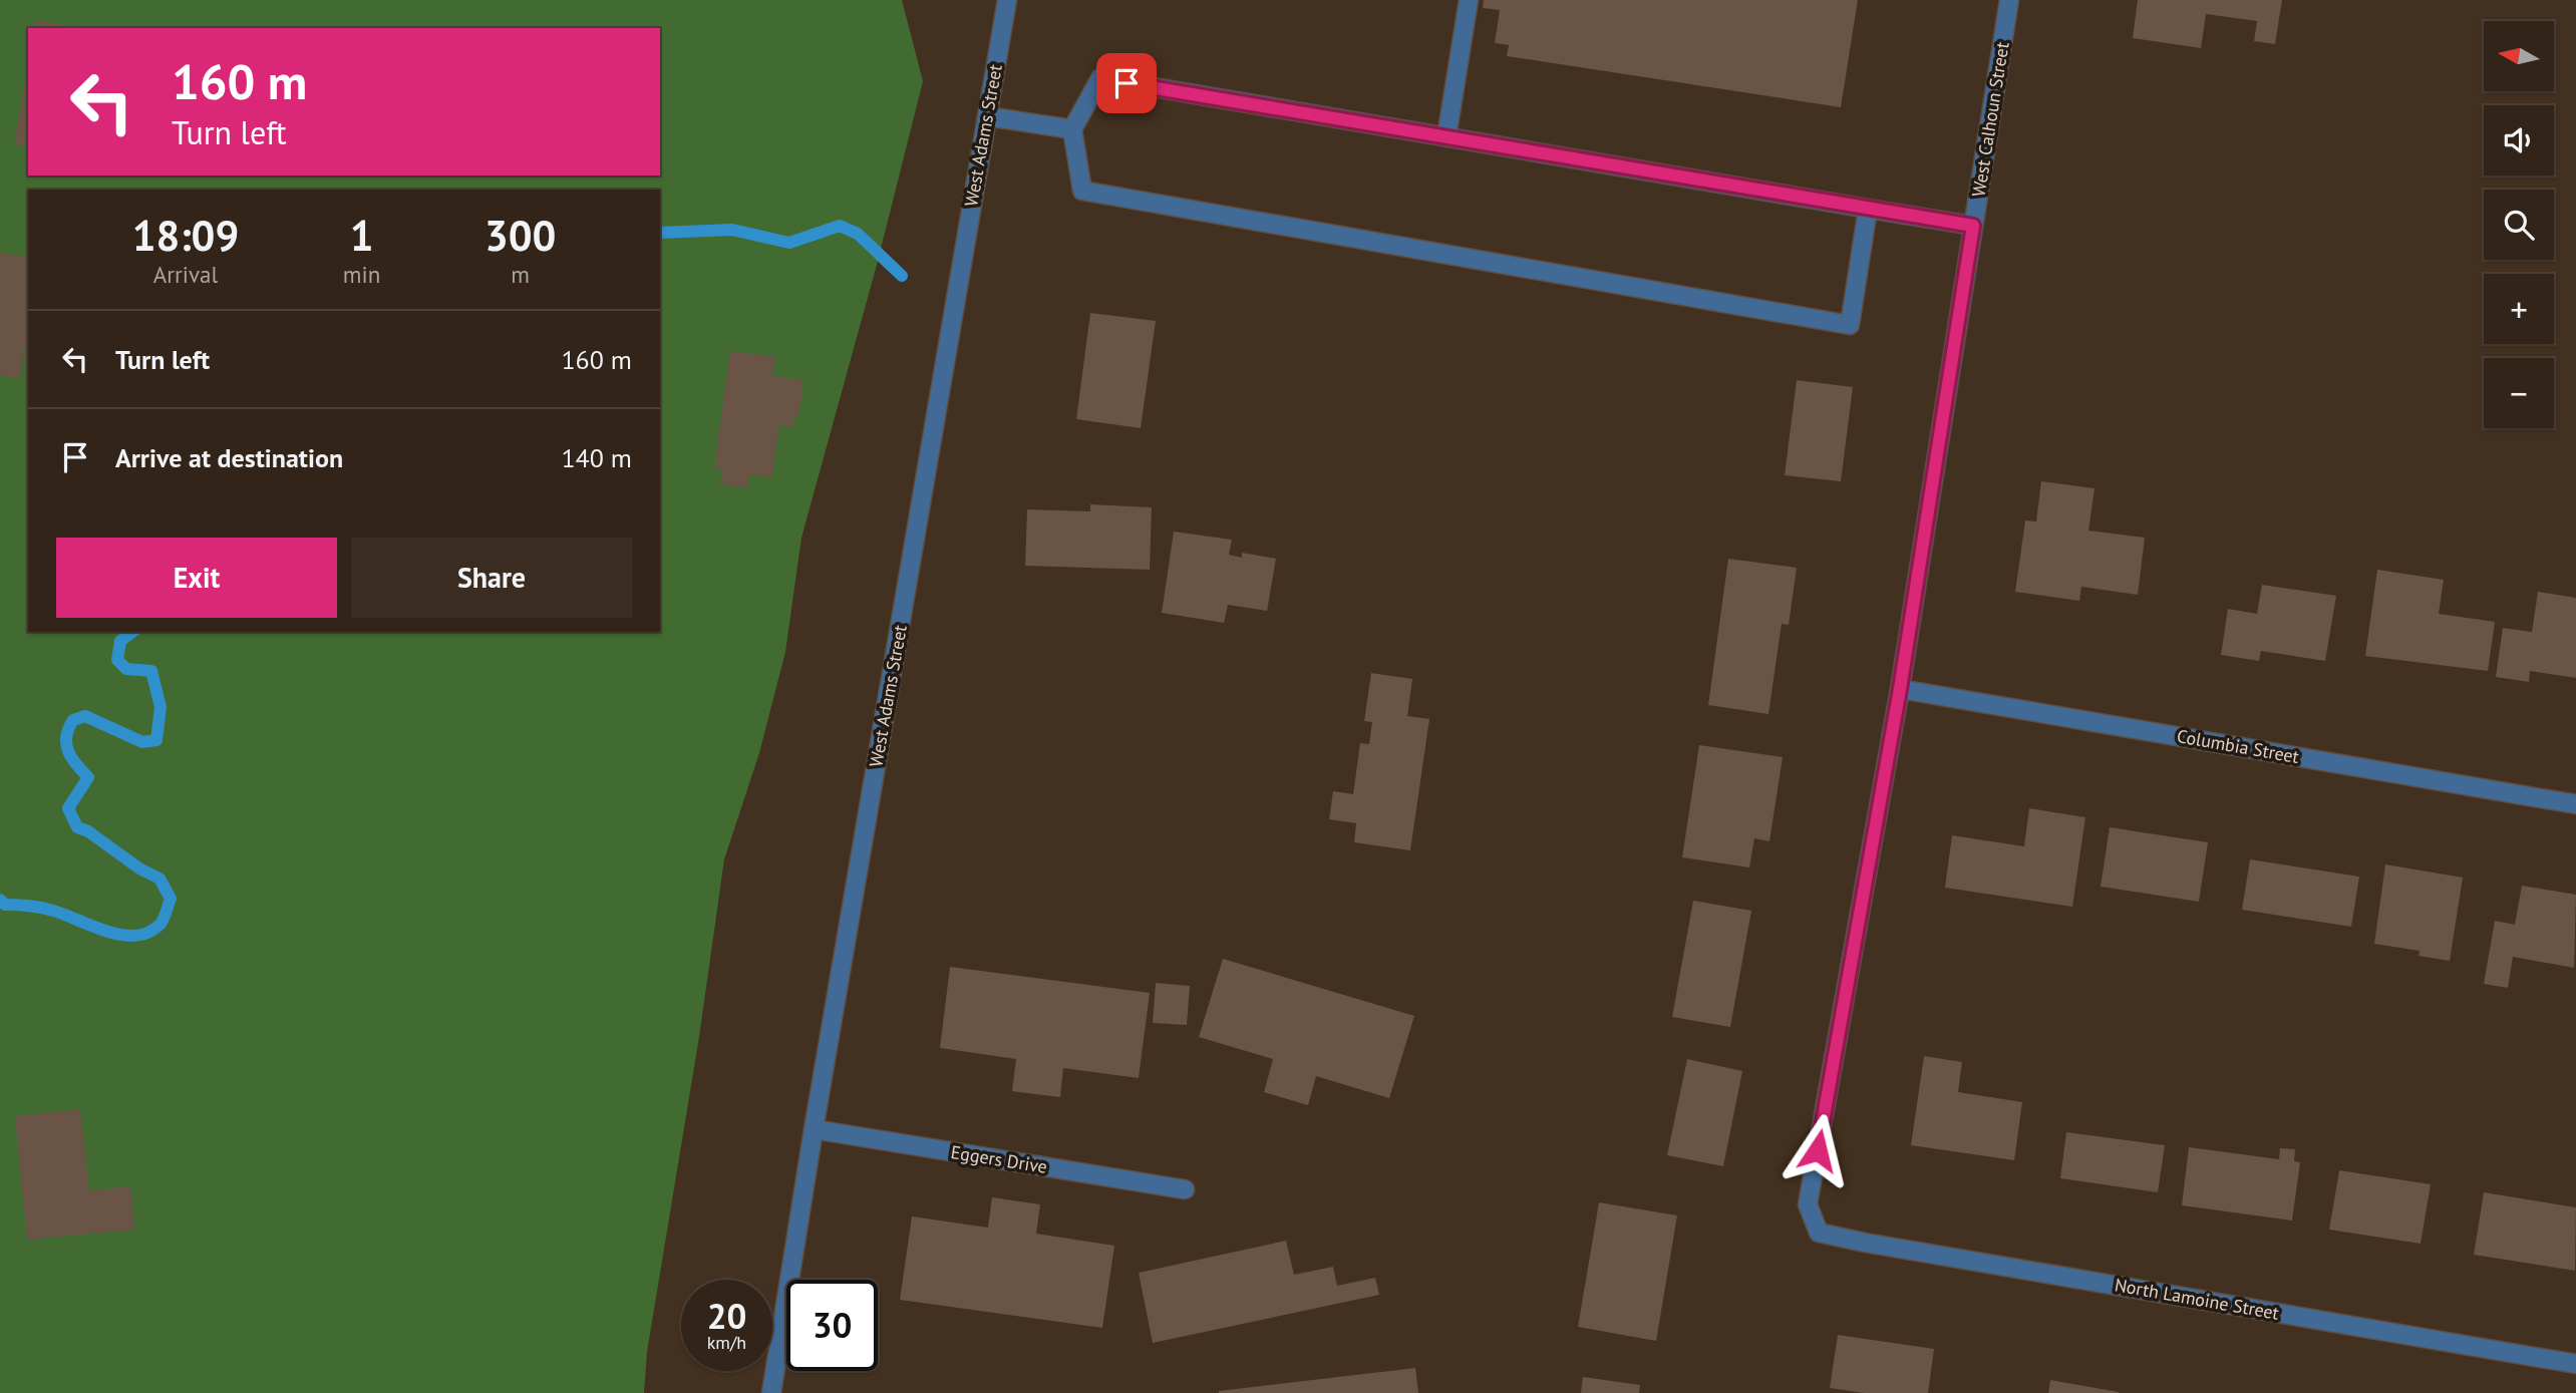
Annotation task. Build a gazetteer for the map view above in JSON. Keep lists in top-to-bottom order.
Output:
{
  "streets": {
    "street": [
      "West Calhoun Street",
      "West Adams Street",
      "Columbia Street",
      "Eggers Drive",
      "North Lamoine Street"
    ]
  },
  "crossings": [
    ["West Calhoun Street", "Columbia Street"],
    ["West Calhoun Street", "North Lamoine Street"],
    ["West Adams Street", "Eggers Drive"]
  ],
  "north": "left",
  "page": {
    "map_buttons": ["+", "−"],
    "turn": ["160 m", "Turn left"],
    "eta": [
      "18:09",
      "Arrival",
      "1",
      "min",
      "300",
      "m"
    ],
    "list": [
      {
        "name": "Turn left",
        "value": "160 m"
      },
      {
        "name": "Arrive at destination",
        "value": "140 m"
      }
    ],
    "buttons": ["Exit", "Share"],
    "speed": "20 km/h",
    "limit": "30"
  }
}
